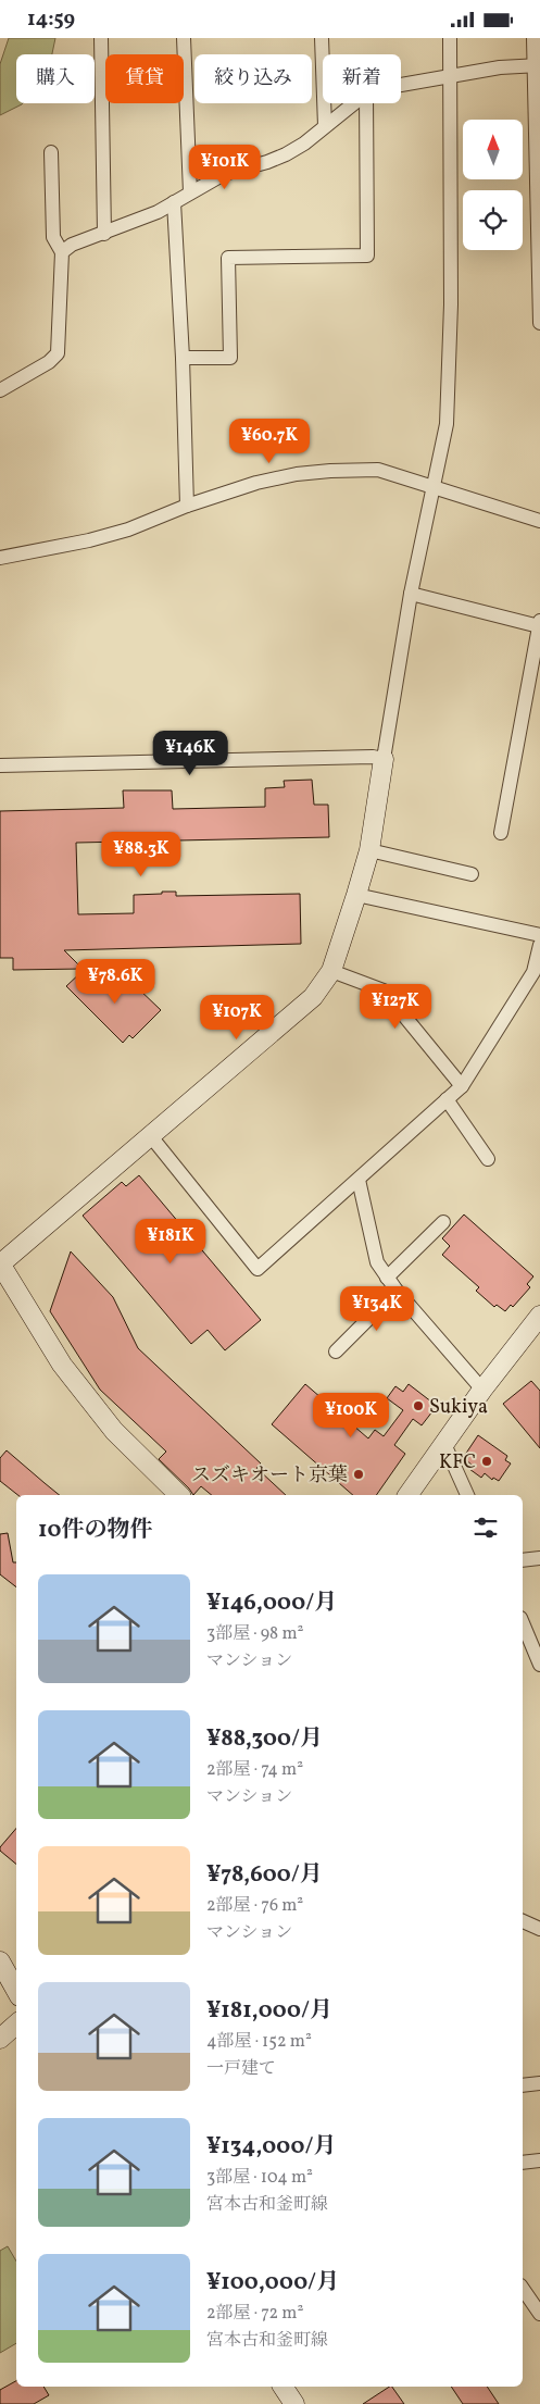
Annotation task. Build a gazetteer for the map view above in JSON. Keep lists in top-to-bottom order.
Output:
{
  "places": ["Sukiya", "KFC", "スズキオート京葉"],
  "north": "top",
  "page": {
    "status": "14:59",
    "chip": [
      "購入",
      "賃貸",
      "絞り込み",
      "新着"
    ],
    "price": [
      "¥101K",
      "¥60.7K",
      "¥146K",
      "¥88.3K",
      "¥78.6K",
      "¥127K",
      "¥107K",
      "¥181K",
      "¥134K",
      "¥100K"
    ],
    "heading": "10件の物件",
    "list": [
      {
        "name": "¥146,000/月",
        "note": "3部屋 · 98 m² · マンション"
      },
      {
        "name": "¥88,300/月",
        "note": "2部屋 · 74 m² · マンション"
      },
      {
        "name": "¥78,600/月",
        "note": "2部屋 · 76 m² · マンション"
      },
      {
        "name": "¥181,000/月",
        "note": "4部屋 · 152 m² · 一戸建て"
      },
      {
        "name": "¥134,000/月",
        "note": "3部屋 · 104 m² · 宮本古和釜町線"
      },
      {
        "name": "¥100,000/月",
        "note": "2部屋 · 72 m² · 宮本古和釜町線"
      }
    ]
  }
}
